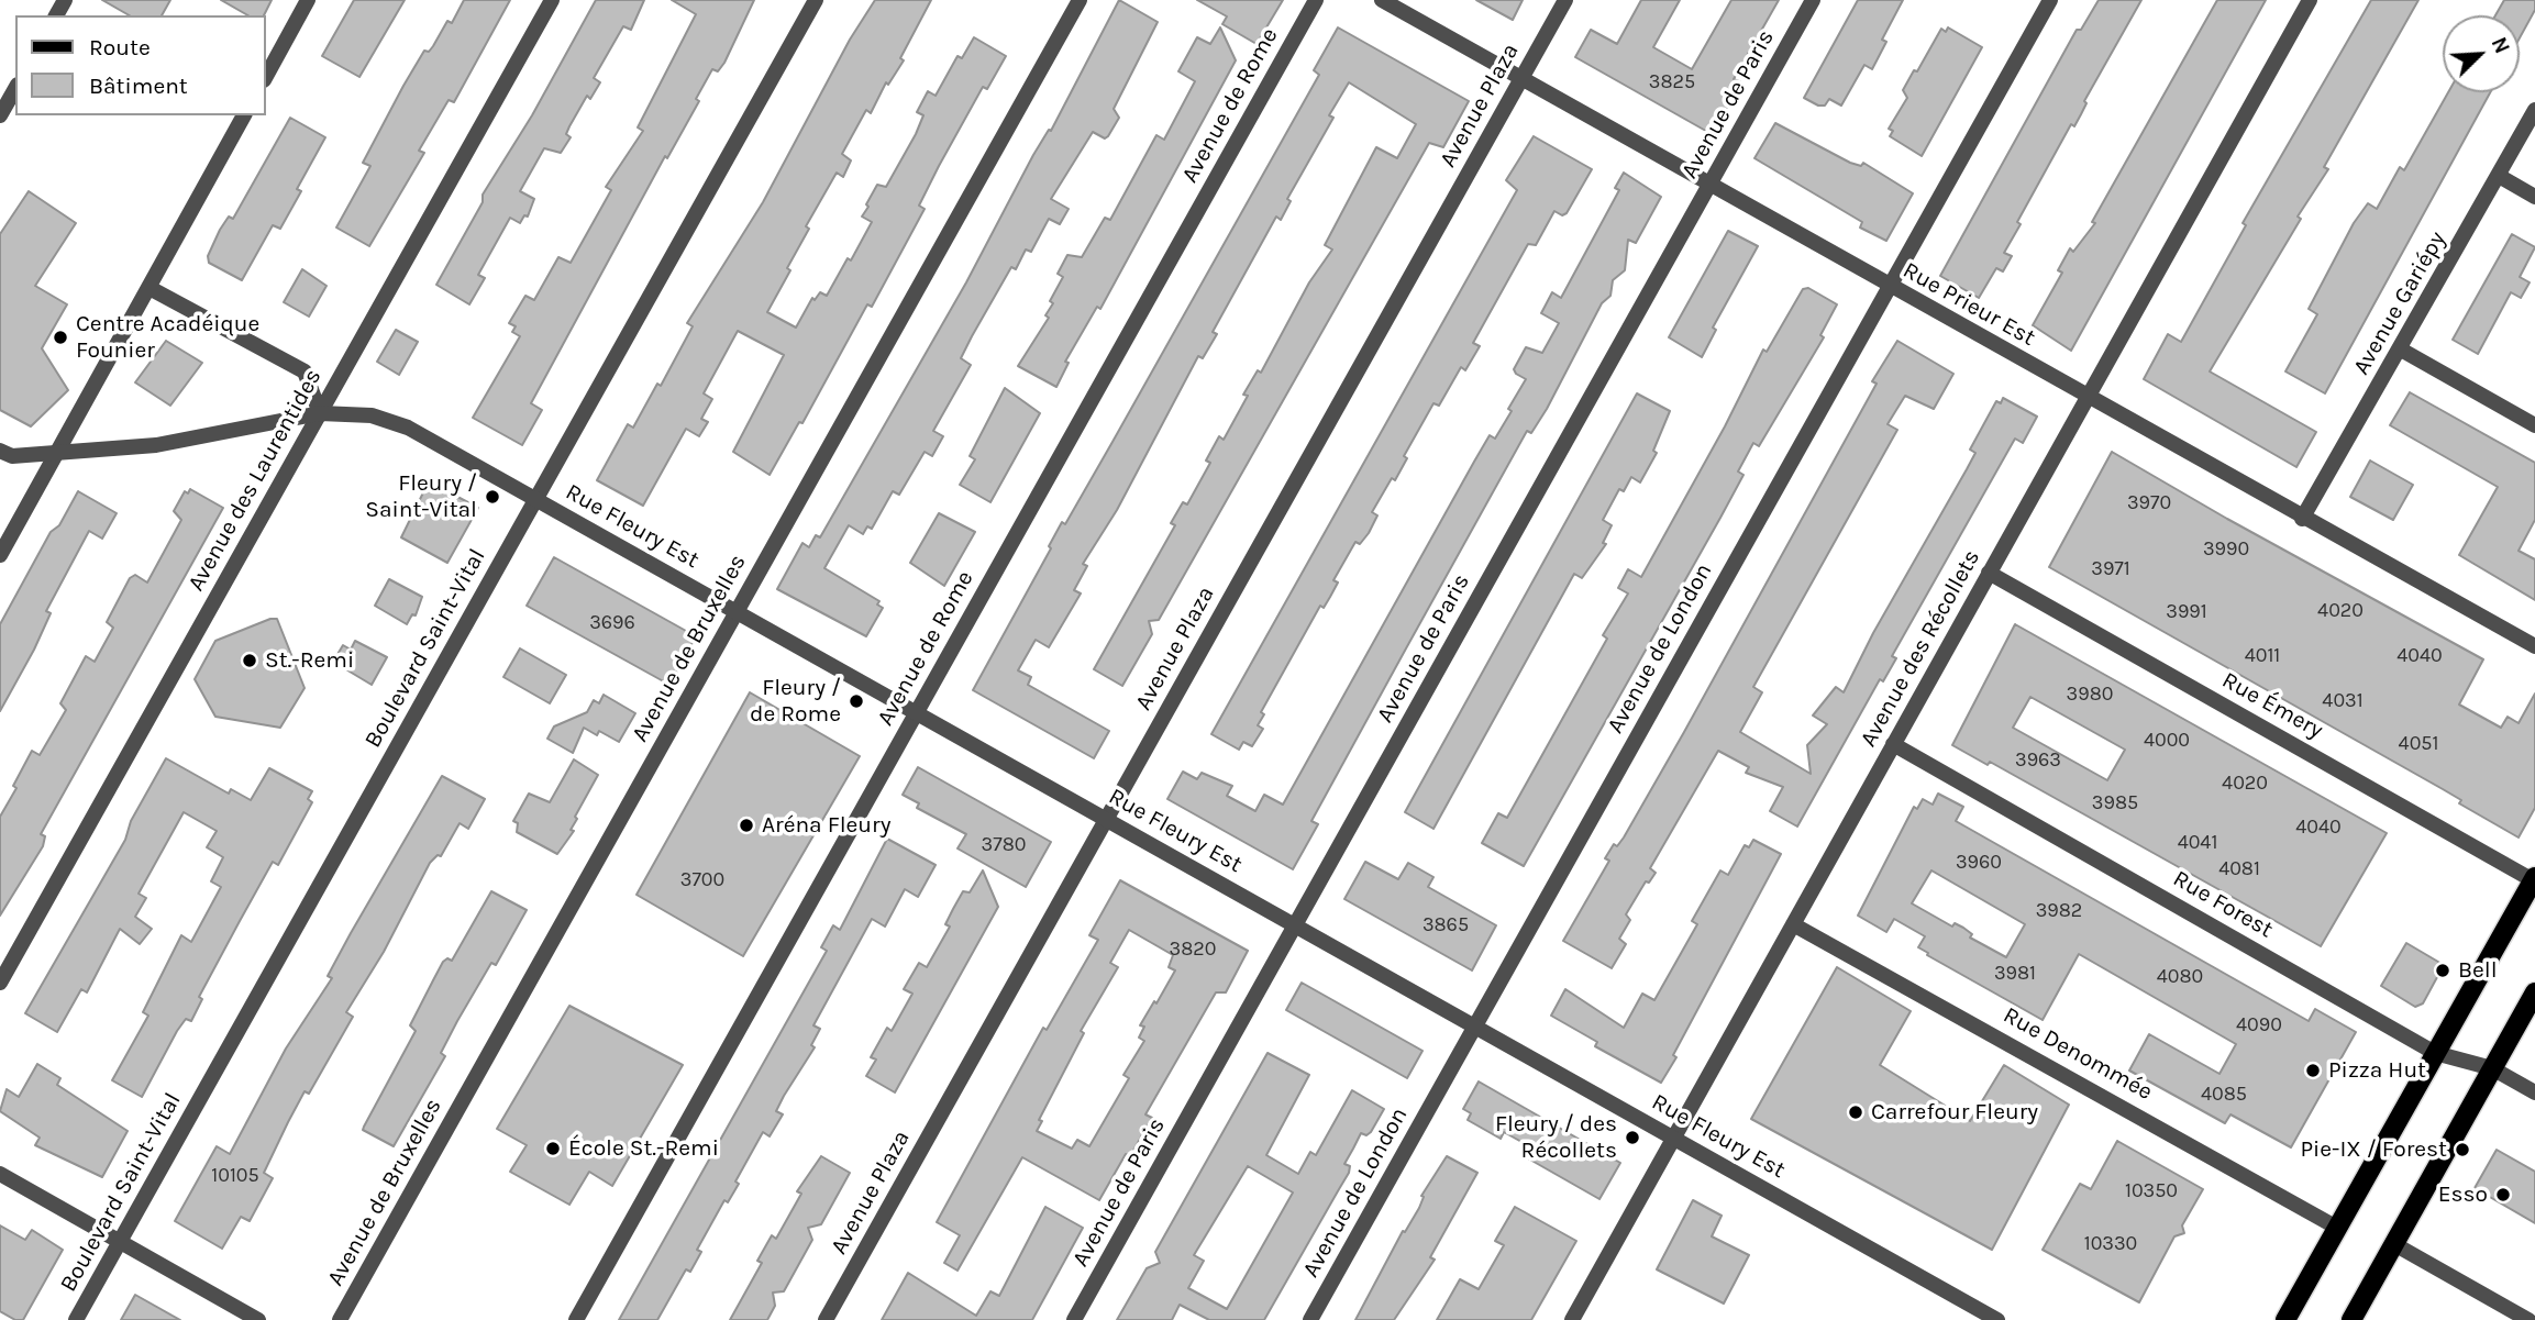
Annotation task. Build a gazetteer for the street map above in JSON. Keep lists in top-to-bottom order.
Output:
{
  "streets": {
    "street": [
      "Avenue de Paris",
      "Avenue de Rome",
      "Avenue Plaza",
      "Avenue Gariépy",
      "Rue Prieur Est",
      "Avenue des Laurentides",
      "Rue Fleury Est",
      "Boulevard Saint-Vital",
      "Avenue de Bruxelles",
      "Avenue de London",
      "Avenue des Récollets",
      "Rue Émery",
      "Rue Forest",
      "Rue Denommée"
    ]
  },
  "crossings": [
    ["Avenue de Paris", "Rue Prieur Est"],
    ["Avenue de Paris", "Rue Fleury Est"],
    ["Avenue de Rome", "Rue Fleury Est"],
    ["Avenue Plaza", "Rue Prieur Est"],
    ["Avenue Plaza", "Rue Fleury Est"],
    ["Avenue Gariépy", "Rue Prieur Est"],
    ["Rue Prieur Est", "Avenue de London"],
    ["Rue Prieur Est", "Avenue des Récollets"],
    ["Avenue des Laurentides", "Rue Fleury Est"],
    ["Rue Fleury Est", "Boulevard Saint-Vital"],
    ["Rue Fleury Est", "Avenue de Bruxelles"],
    ["Rue Fleury Est", "Avenue de London"],
    ["Rue Fleury Est", "Avenue des Récollets"],
    ["Avenue des Récollets", "Rue Émery"],
    ["Avenue des Récollets", "Rue Forest"],
    ["Avenue des Récollets", "Rue Denommée"]
  ],
  "places": [
    "Centre Acadéique Founier",
    "Fleury / Saint-Vital",
    "St.-Remi",
    "Fleury / de Rome",
    "Aréna Fleury",
    "Bell",
    "Pizza Hut",
    "Carrefour Fleury",
    "Fleury / des Récollets",
    "École St.-Remi",
    "Pie-IX / Forest",
    "Esso"
  ],
  "house_numbers": [
    "3825",
    "3970",
    "3990",
    "3971",
    "4020",
    "3991",
    "3696",
    "4011",
    "4040",
    "3980",
    "4031",
    "4000",
    "4051",
    "3963",
    "4020",
    "3985",
    "4040",
    "4041",
    "3780",
    "3960",
    "4081",
    "3700",
    "3982",
    "3865",
    "3820",
    "3981",
    "4080",
    "4090",
    "4085",
    "10105",
    "10350",
    "10330"
  ],
  "legend": ["Route", "Bâtiment"],
  "north": "top right"
}
